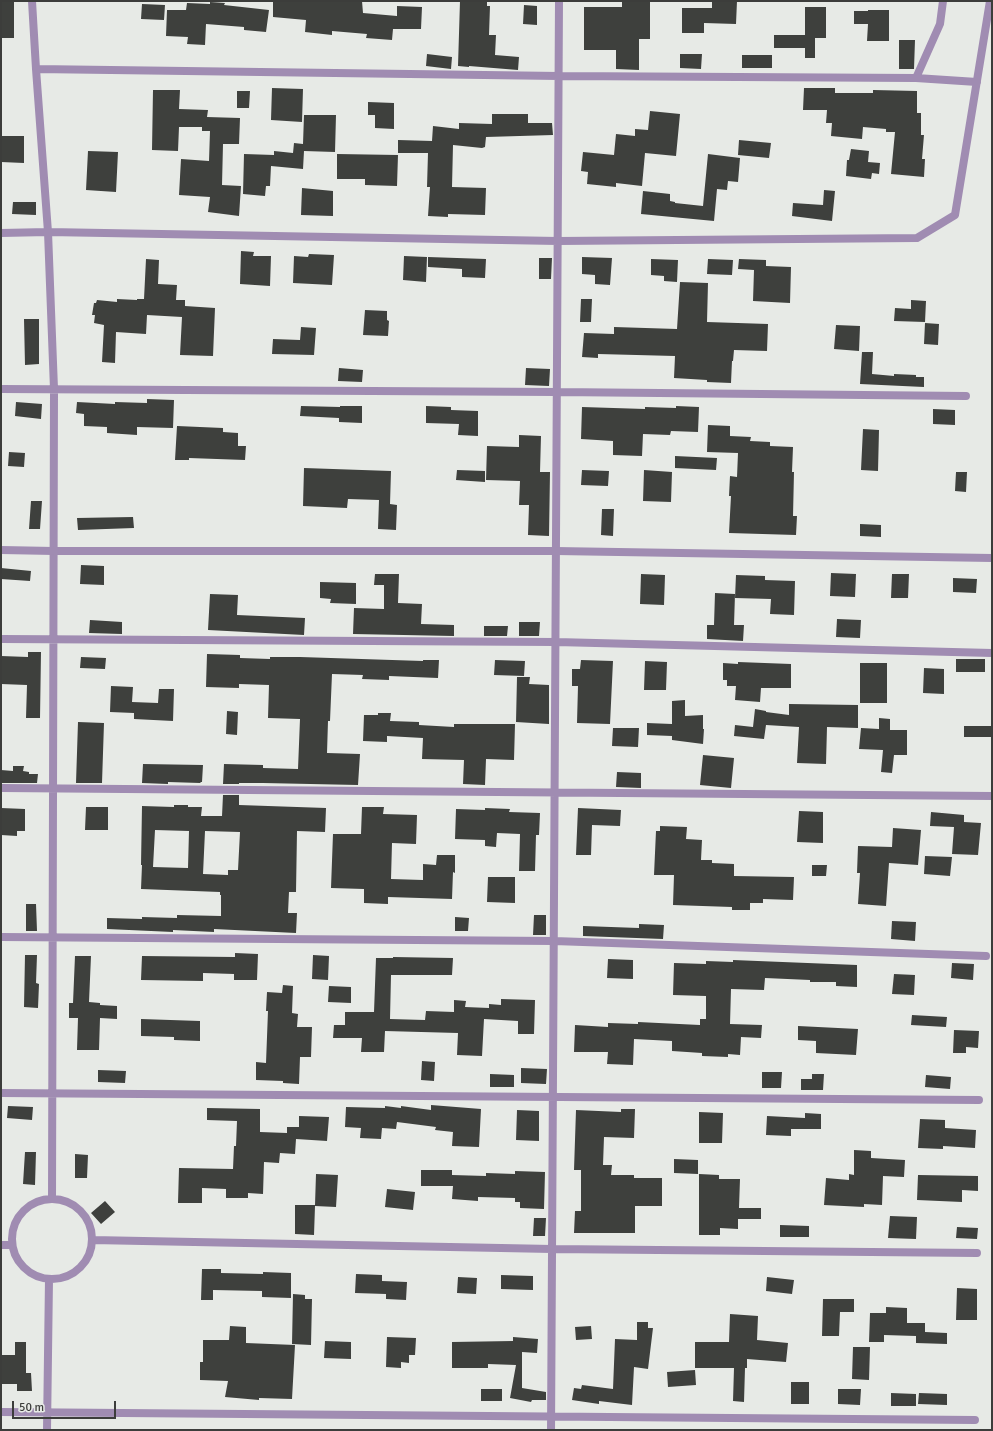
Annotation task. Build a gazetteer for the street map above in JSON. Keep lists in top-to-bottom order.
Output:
{
  "scale_bar": "50 m"
}
